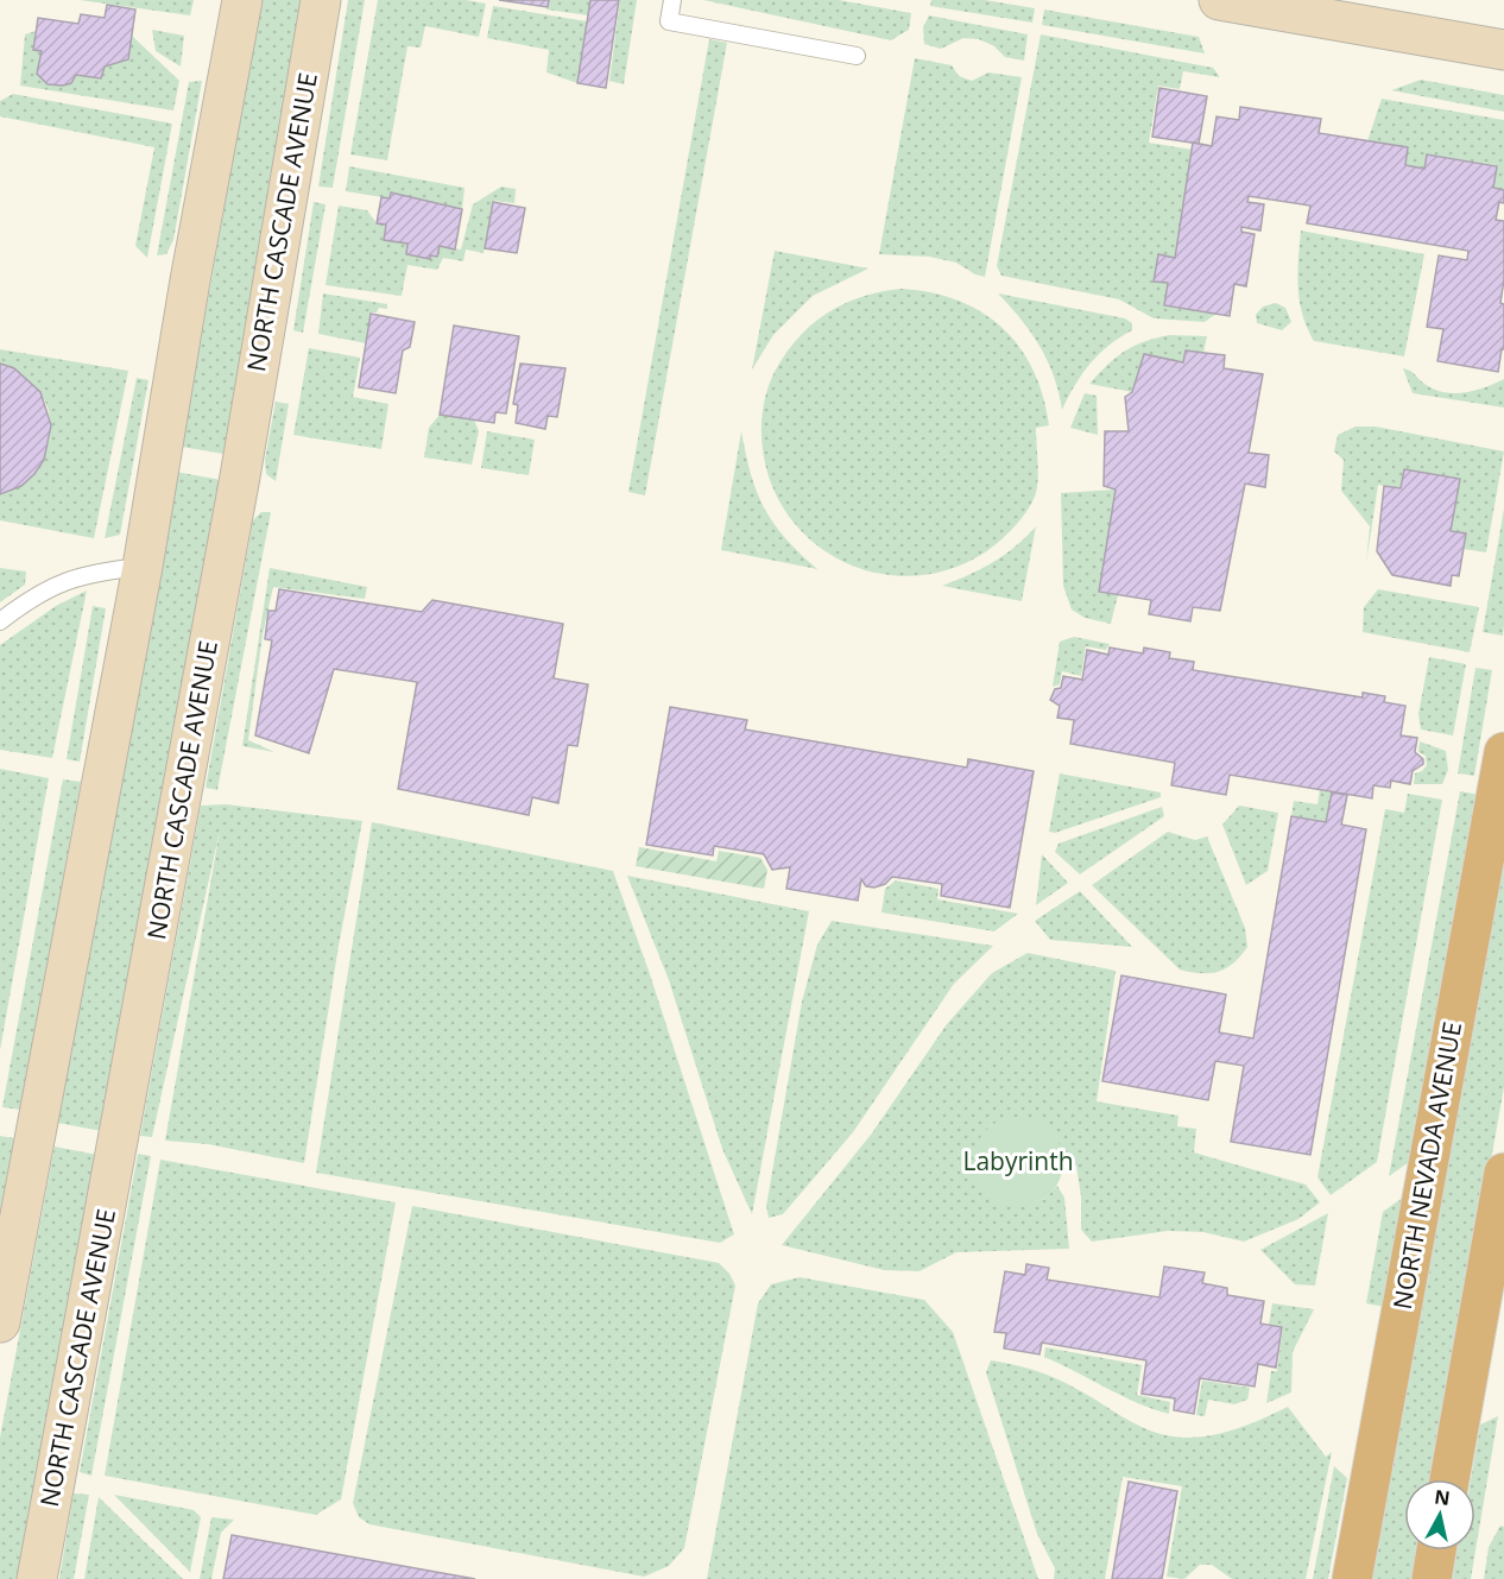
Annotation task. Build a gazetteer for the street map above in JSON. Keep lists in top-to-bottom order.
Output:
{
  "streets": {
    "main road": ["NORTH CASCADE AVENUE", "NORTH NEVADA AVENUE"]
  },
  "parks": ["Labyrinth"],
  "north": "top"
}
